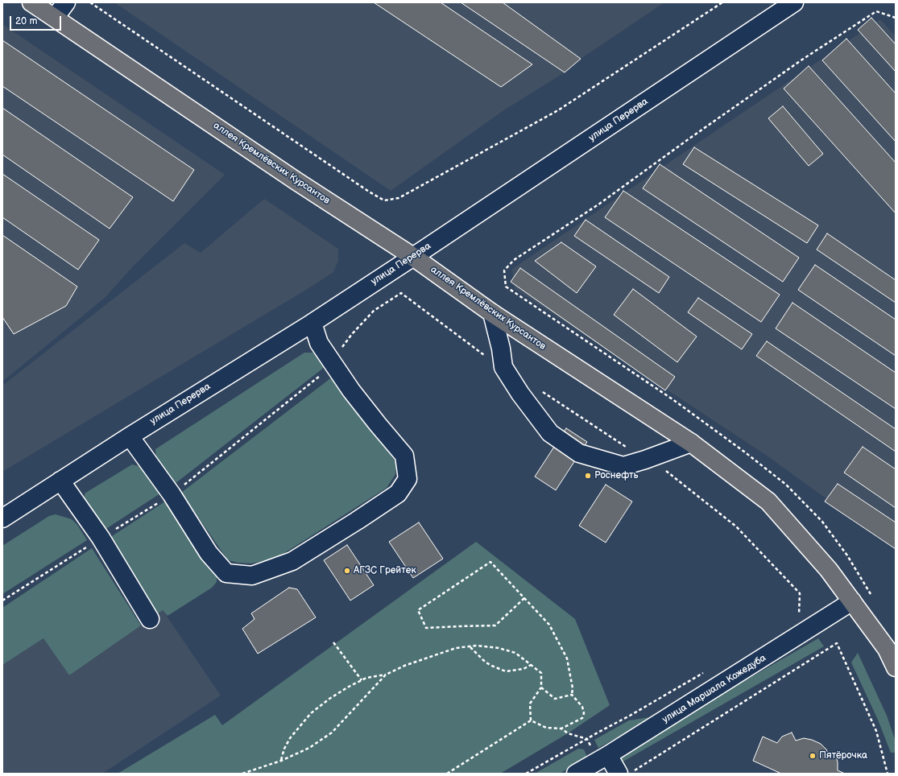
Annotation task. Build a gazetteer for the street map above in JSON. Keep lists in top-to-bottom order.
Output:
{
  "streets": {
    "main road": ["аллея Кремлёвских Курсантов"],
    "street": ["улица Перерва", "улица Маршала Кожедуба"]
  },
  "crossings": [
    ["улица Перерва", "аллея Кремлёвских Курсантов"],
    ["аллея Кремлёвских Курсантов", "улица Маршала Кожедуба"]
  ],
  "places": ["Роснефть", "АГЗС Грейтек", "Пятёрочка"],
  "scale_bar": "20 m"
}
